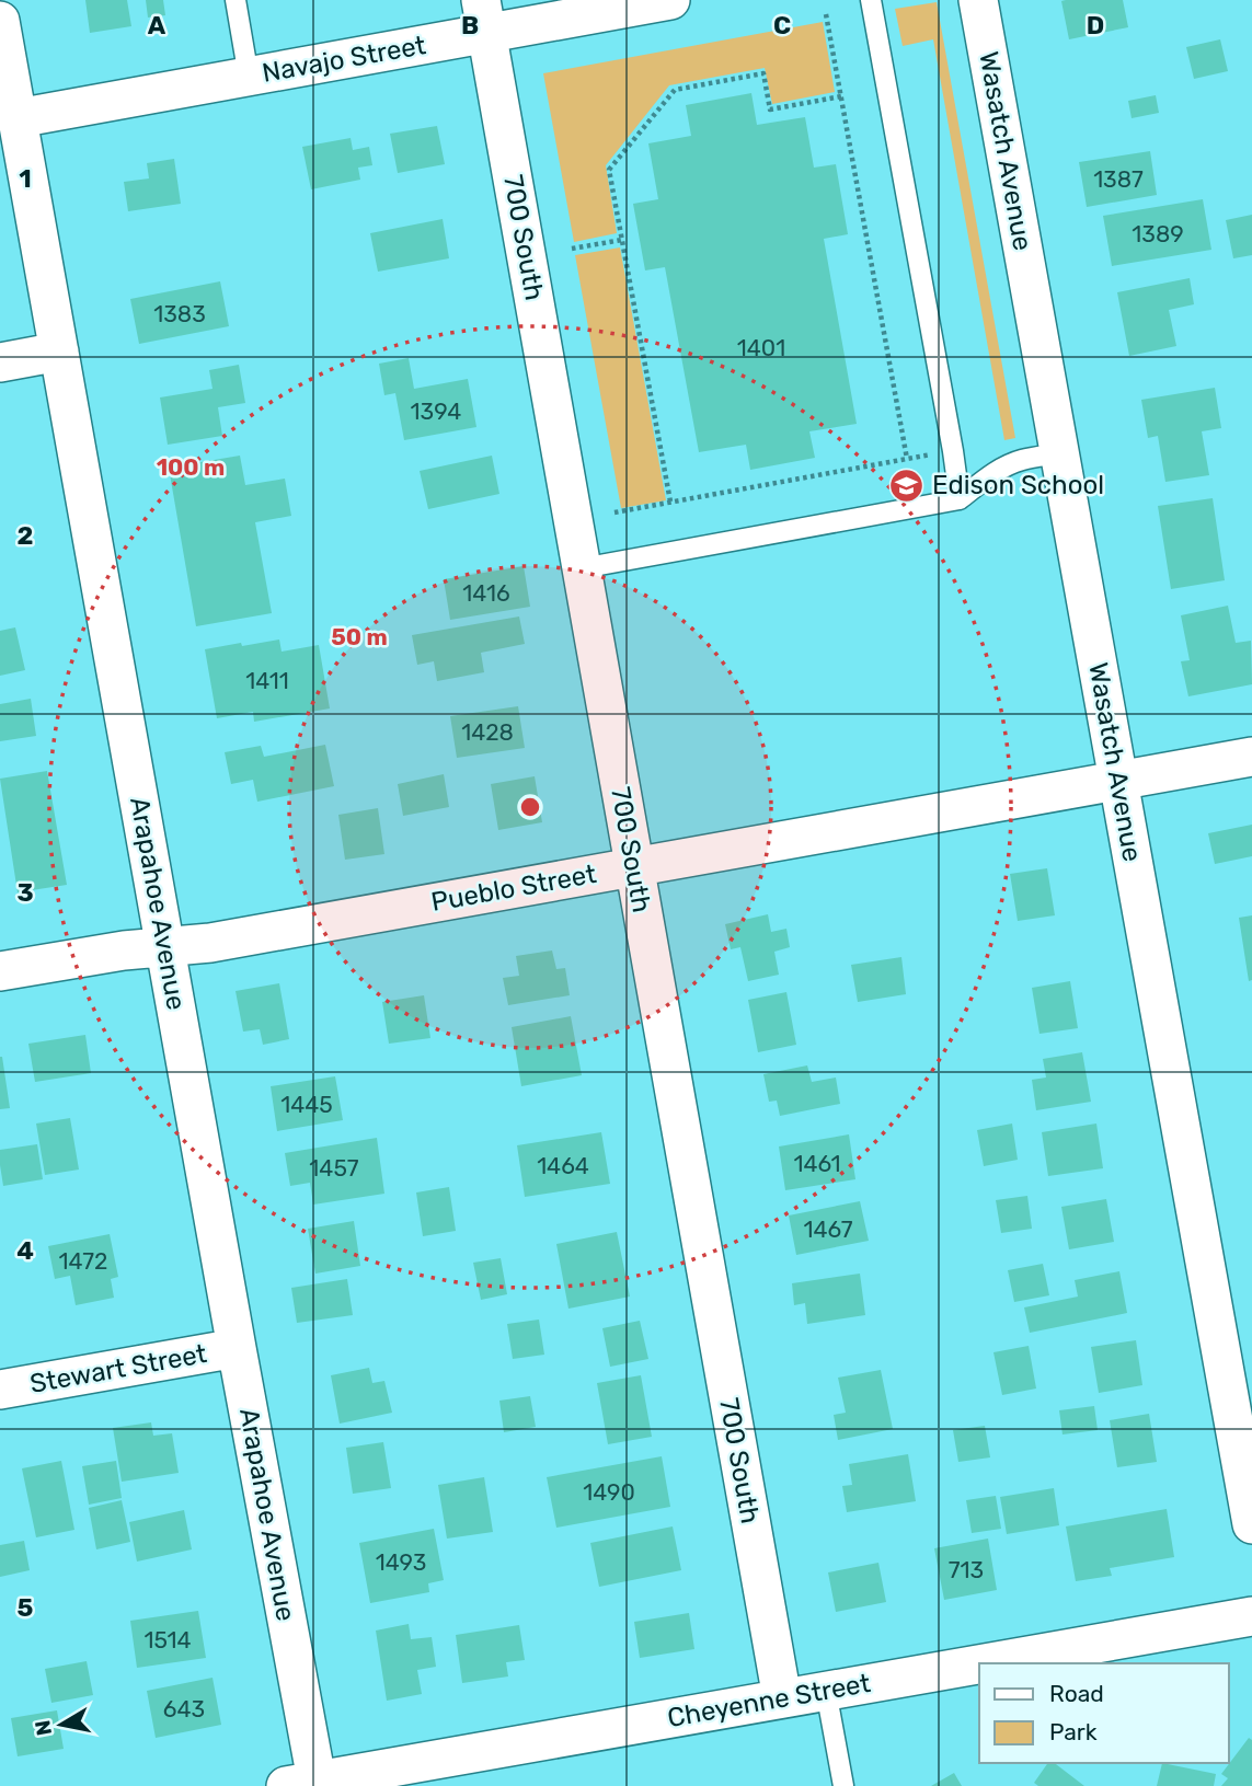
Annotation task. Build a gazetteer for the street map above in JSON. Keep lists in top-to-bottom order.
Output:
{
  "streets": {
    "street": [
      "Navajo Street",
      "Wasatch Avenue",
      "700 South",
      "Pueblo Street",
      "Arapahoe Avenue",
      "Stewart Street",
      "Cheyenne Street"
    ]
  },
  "crossings": [
    ["Navajo Street", "700 South"],
    ["Navajo Street", "Arapahoe Avenue"],
    ["Wasatch Avenue", "Pueblo Street"],
    ["700 South", "Pueblo Street"],
    ["700 South", "Cheyenne Street"],
    ["Pueblo Street", "Arapahoe Avenue"],
    ["Arapahoe Avenue", "Stewart Street"],
    ["Arapahoe Avenue", "Cheyenne Street"]
  ],
  "places": {
    "school or university": ["Edison School"]
  },
  "house_numbers": [
    "1387",
    "1389",
    "1383",
    "1401",
    "1394",
    "1416",
    "1411",
    "1428",
    "1445",
    "1461",
    "1464",
    "1457",
    "1467",
    "1472",
    "1490",
    "1493",
    "713",
    "1514",
    "643"
  ],
  "legend": ["Road", "Park"],
  "north": "left",
  "grid": {
    "columns": [
      "A",
      "B",
      "C",
      "D"
    ],
    "rows": [
      "1",
      "2",
      "3",
      "4",
      "5"
    ]
  },
  "rings": ["100 m", "50 m"]
}
